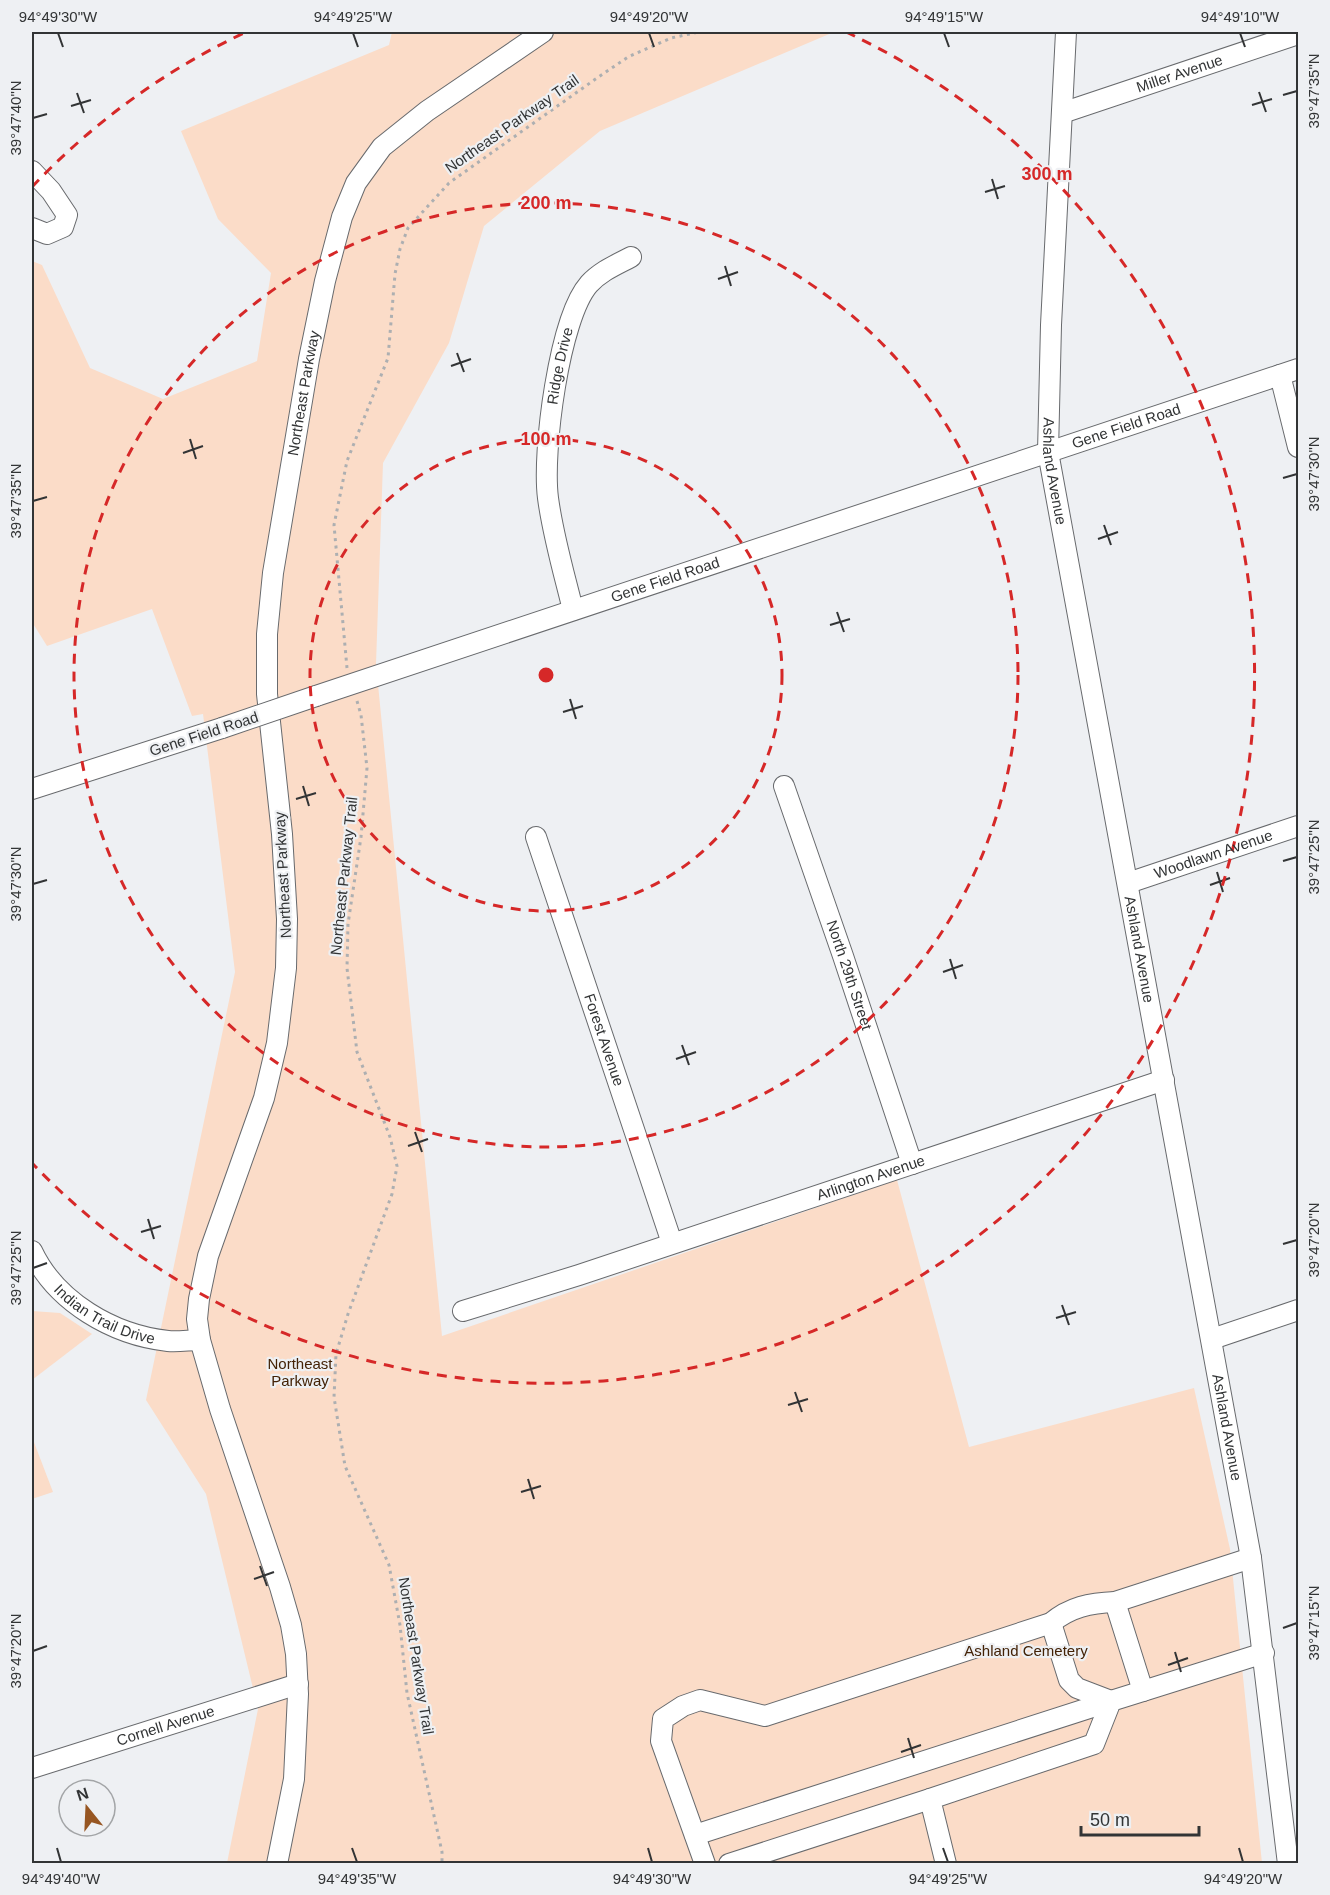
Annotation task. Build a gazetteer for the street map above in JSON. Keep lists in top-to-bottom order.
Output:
{
  "streets": {
    "street": [
      "Miller Avenue",
      "Ridge Drive",
      "Northeast Parkway",
      "Gene Field Road",
      "Ashland Avenue",
      "Woodlawn Avenue",
      "North 29th Street",
      "Forest Avenue",
      "Arlington Avenue",
      "Indian Trail Drive",
      "Cornell Avenue"
    ],
    "path": ["Northeast Parkway Trail"]
  },
  "crossings": [
    ["Miller Avenue", "Ashland Avenue"],
    ["Northeast Parkway Trail", "Gene Field Road"],
    ["Ridge Drive", "Gene Field Road"],
    ["Northeast Parkway", "Indian Trail Drive"],
    ["Northeast Parkway", "Cornell Avenue"],
    ["Gene Field Road", "Ashland Avenue"],
    ["Ashland Avenue", "Woodlawn Avenue"],
    ["Ashland Avenue", "Arlington Avenue"],
    ["North 29th Street", "Arlington Avenue"],
    ["Forest Avenue", "Arlington Avenue"]
  ],
  "parks": ["Northeast Parkway", "Ashland Cemetery"],
  "scale_bar": "50 m",
  "north": "top",
  "coordinates": [
    "94°49'30\"W",
    "94°49'25\"W",
    "94°49'20\"W",
    "94°49'15\"W",
    "94°49'10\"W",
    "39°47'35\"N",
    "39°47'40\"N",
    "39°47'30\"N",
    "39°47'25\"N",
    "39°47'20\"N",
    "39°47'15\"N",
    "94°49'40\"W",
    "94°49'35\"W"
  ],
  "rings": ["300 m", "200 m", "100 m"]
}
